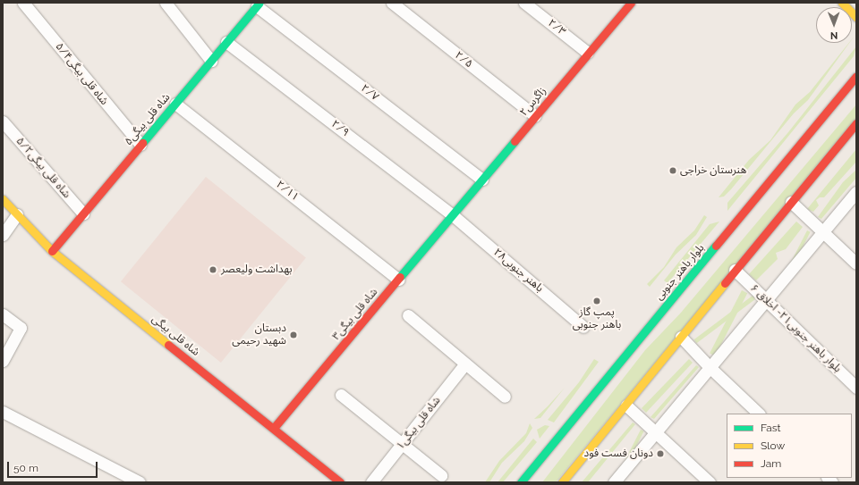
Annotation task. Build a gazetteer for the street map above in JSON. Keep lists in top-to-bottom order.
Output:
{
  "streets": {
    "street": [
      "۲/۳",
      "۲/۵",
      "شاه قلی بیگی۵/۴",
      "۲/۷",
      "زاگرس۲",
      "شاه قلی بیگی۵",
      "۲/۹",
      "شاه قلی بیگی۵/۲",
      "۲/۱۱",
      "باهنر جنوبی۲۸",
      "بلوار باهنر جنوبی",
      "شاه قلی بیگی۳",
      "بلوار باهنر جنوبی۲۱- اخلاق ۶",
      "شاه قلی بیگی",
      "شاه قلی بیگی۱"
    ]
  },
  "crossings": [
    ["۲/۳", "زاگرس۲"],
    ["۲/۵", "زاگرس۲"],
    ["شاه قلی بیگی۵/۴", "شاه قلی بیگی۵"],
    ["۲/۷", "زاگرس۲"],
    ["۲/۷", "شاه قلی بیگی۵"],
    ["زاگرس۲", "۲/۹"],
    ["زاگرس۲", "باهنر جنوبی۲۸"],
    ["زاگرس۲", "شاه قلی بیگی۳"],
    ["شاه قلی بیگی۵", "۲/۹"],
    ["شاه قلی بیگی۵", "شاه قلی بیگی۵/۲"],
    ["شاه قلی بیگی۵", "۲/۱۱"],
    ["شاه قلی بیگی۵", "شاه قلی بیگی"],
    ["۲/۹", "باهنر جنوبی۲۸"],
    ["۲/۹", "شاه قلی بیگی۳"],
    ["۲/۱۱", "شاه قلی بیگی۳"],
    ["باهنر جنوبی۲۸", "شاه قلی بیگی۳"],
    ["شاه قلی بیگی۳", "شاه قلی بیگی"]
  ],
  "places": [
    "هنرستان خراجی",
    "بهداشت ولیعصر",
    "پمپ گاز باهنر جنوبی",
    "دبستان شهید رحیمی",
    "دونان فست فود"
  ],
  "legend": ["Fast", "Slow", "Jam"],
  "scale_bar": "50 m",
  "north": "bottom"
}
